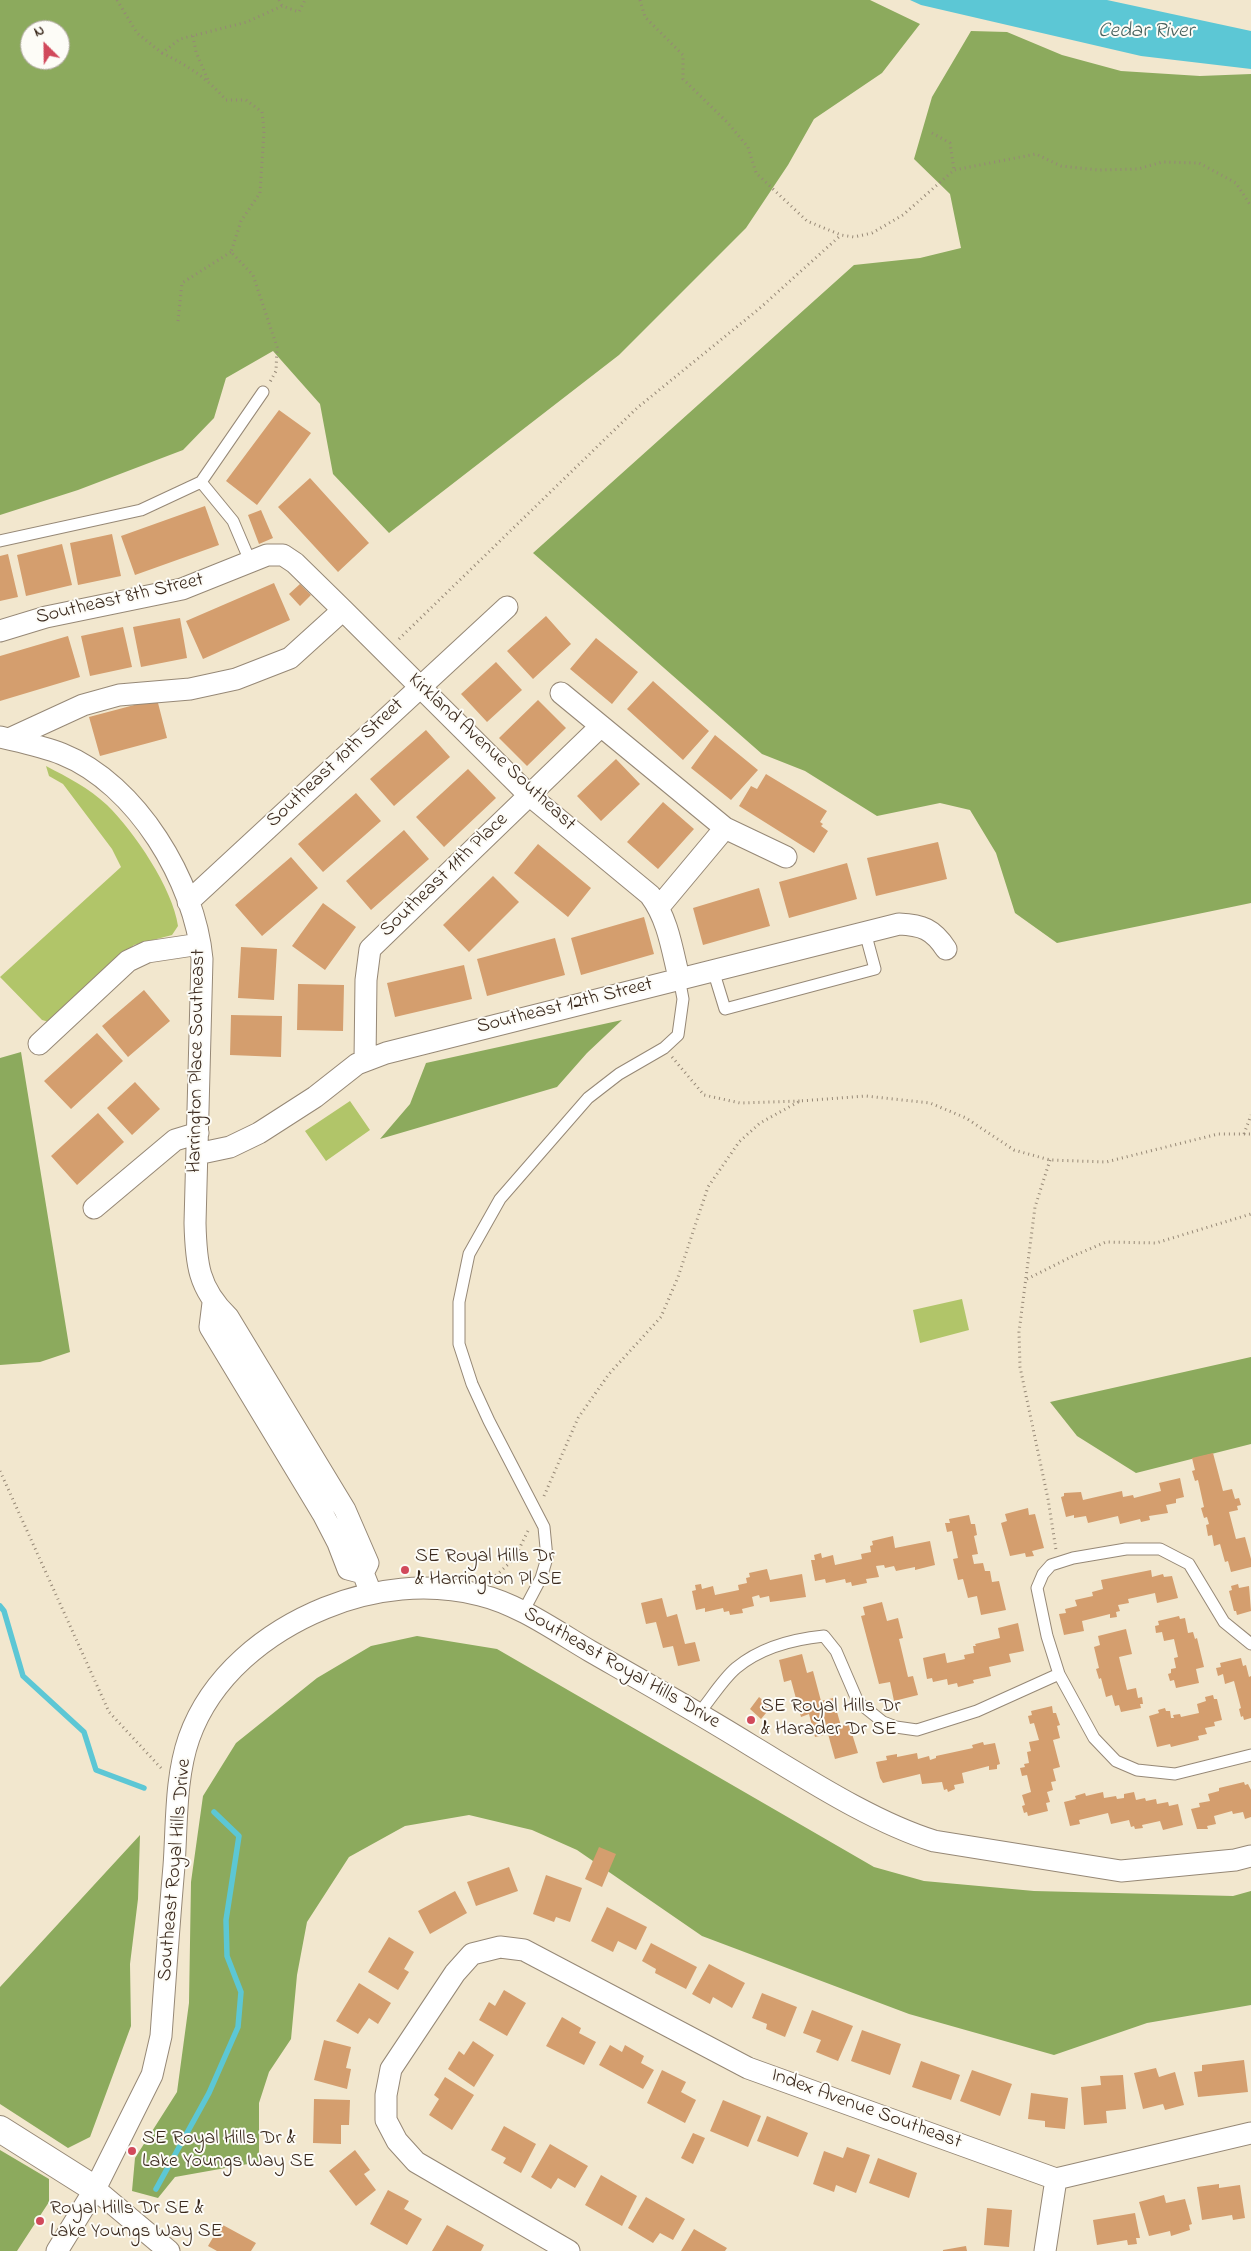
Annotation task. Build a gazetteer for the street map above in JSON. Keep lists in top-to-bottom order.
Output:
{
  "streets": {
    "street": [
      "Southeast 8th Street",
      "Kirkland Avenue Southeast",
      "Southeast 10th Street",
      "Southeast 11th Place",
      "Southeast 12th Street",
      "Harrington Place Southeast",
      "Southeast Royal Hills Drive",
      "Index Avenue Southeast"
    ]
  },
  "crossings": [
    ["Southeast 8th Street", "Kirkland Avenue Southeast"],
    ["Kirkland Avenue Southeast", "Southeast 10th Street"],
    ["Kirkland Avenue Southeast", "Southeast 11th Place"],
    ["Kirkland Avenue Southeast", "Southeast 12th Street"],
    ["Southeast 10th Street", "Harrington Place Southeast"],
    ["Southeast 11th Place", "Southeast 12th Street"],
    ["Southeast 12th Street", "Harrington Place Southeast"],
    ["Harrington Place Southeast", "Southeast Royal Hills Drive"]
  ],
  "water": ["Cedar River"],
  "places": [
    "SE Royal Hills Dr & Harrington Pl SE",
    "SE Royal Hills Dr & Harader Dr SE",
    "SE Royal Hills Dr & Lake Youngs Way SE",
    "Royal Hills Dr SE & Lake Youngs Way SE"
  ],
  "north": "top left"
}
